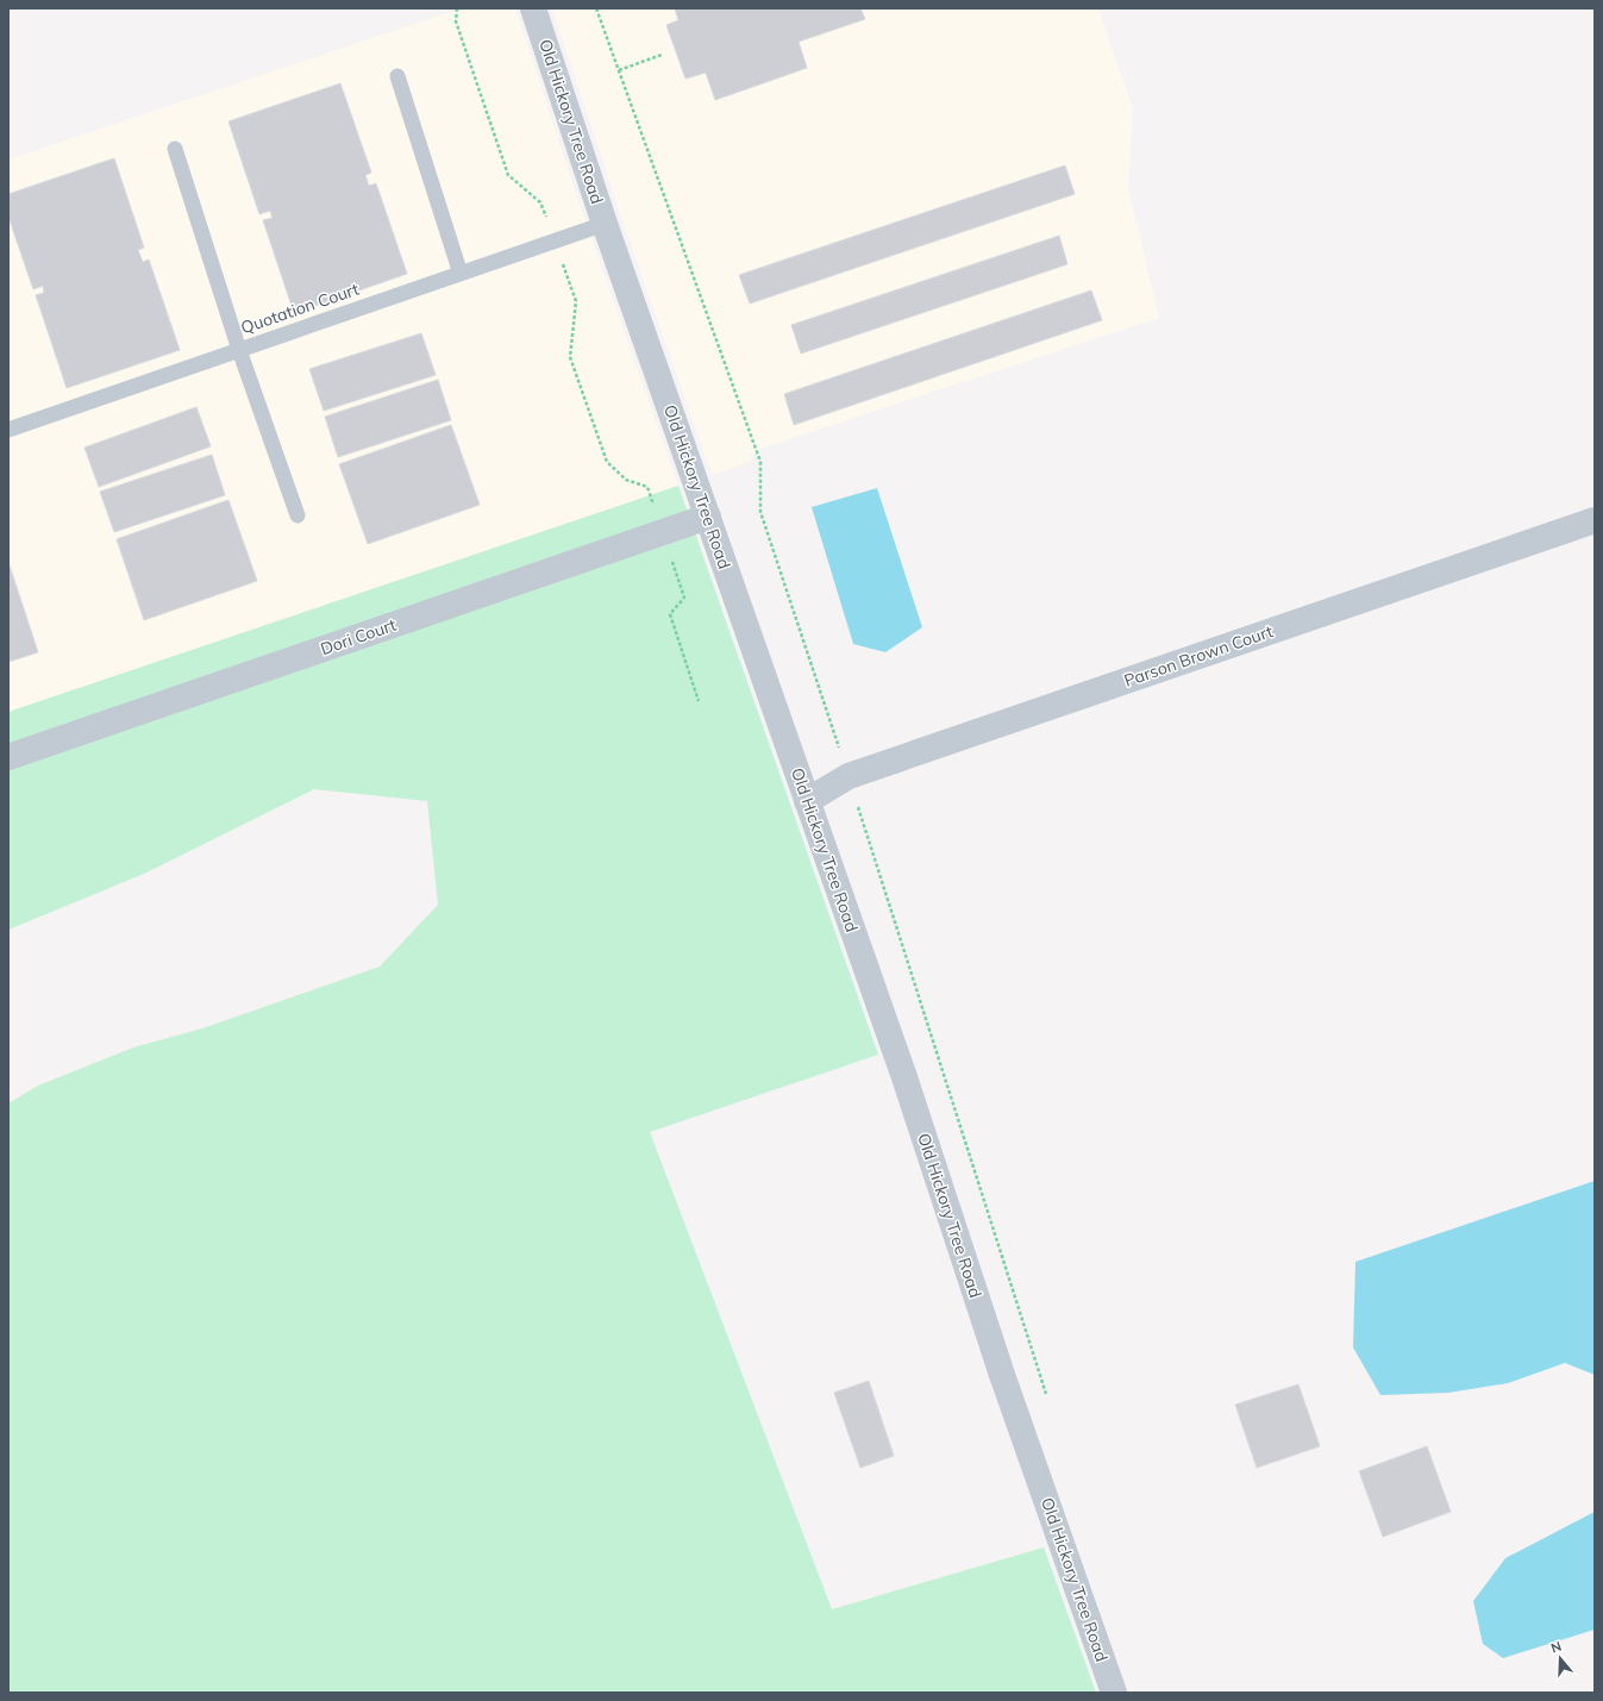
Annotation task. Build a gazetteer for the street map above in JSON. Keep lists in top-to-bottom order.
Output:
{
  "streets": {
    "street": ["Old Hickory Tree Road", "Dori Court", "Parson Brown Court"],
    "lane": ["Quotation Court"]
  },
  "crossings": [
    ["Old Hickory Tree Road", "Quotation Court"],
    ["Old Hickory Tree Road", "Dori Court"],
    ["Old Hickory Tree Road", "Parson Brown Court"]
  ],
  "north": "top"
}
